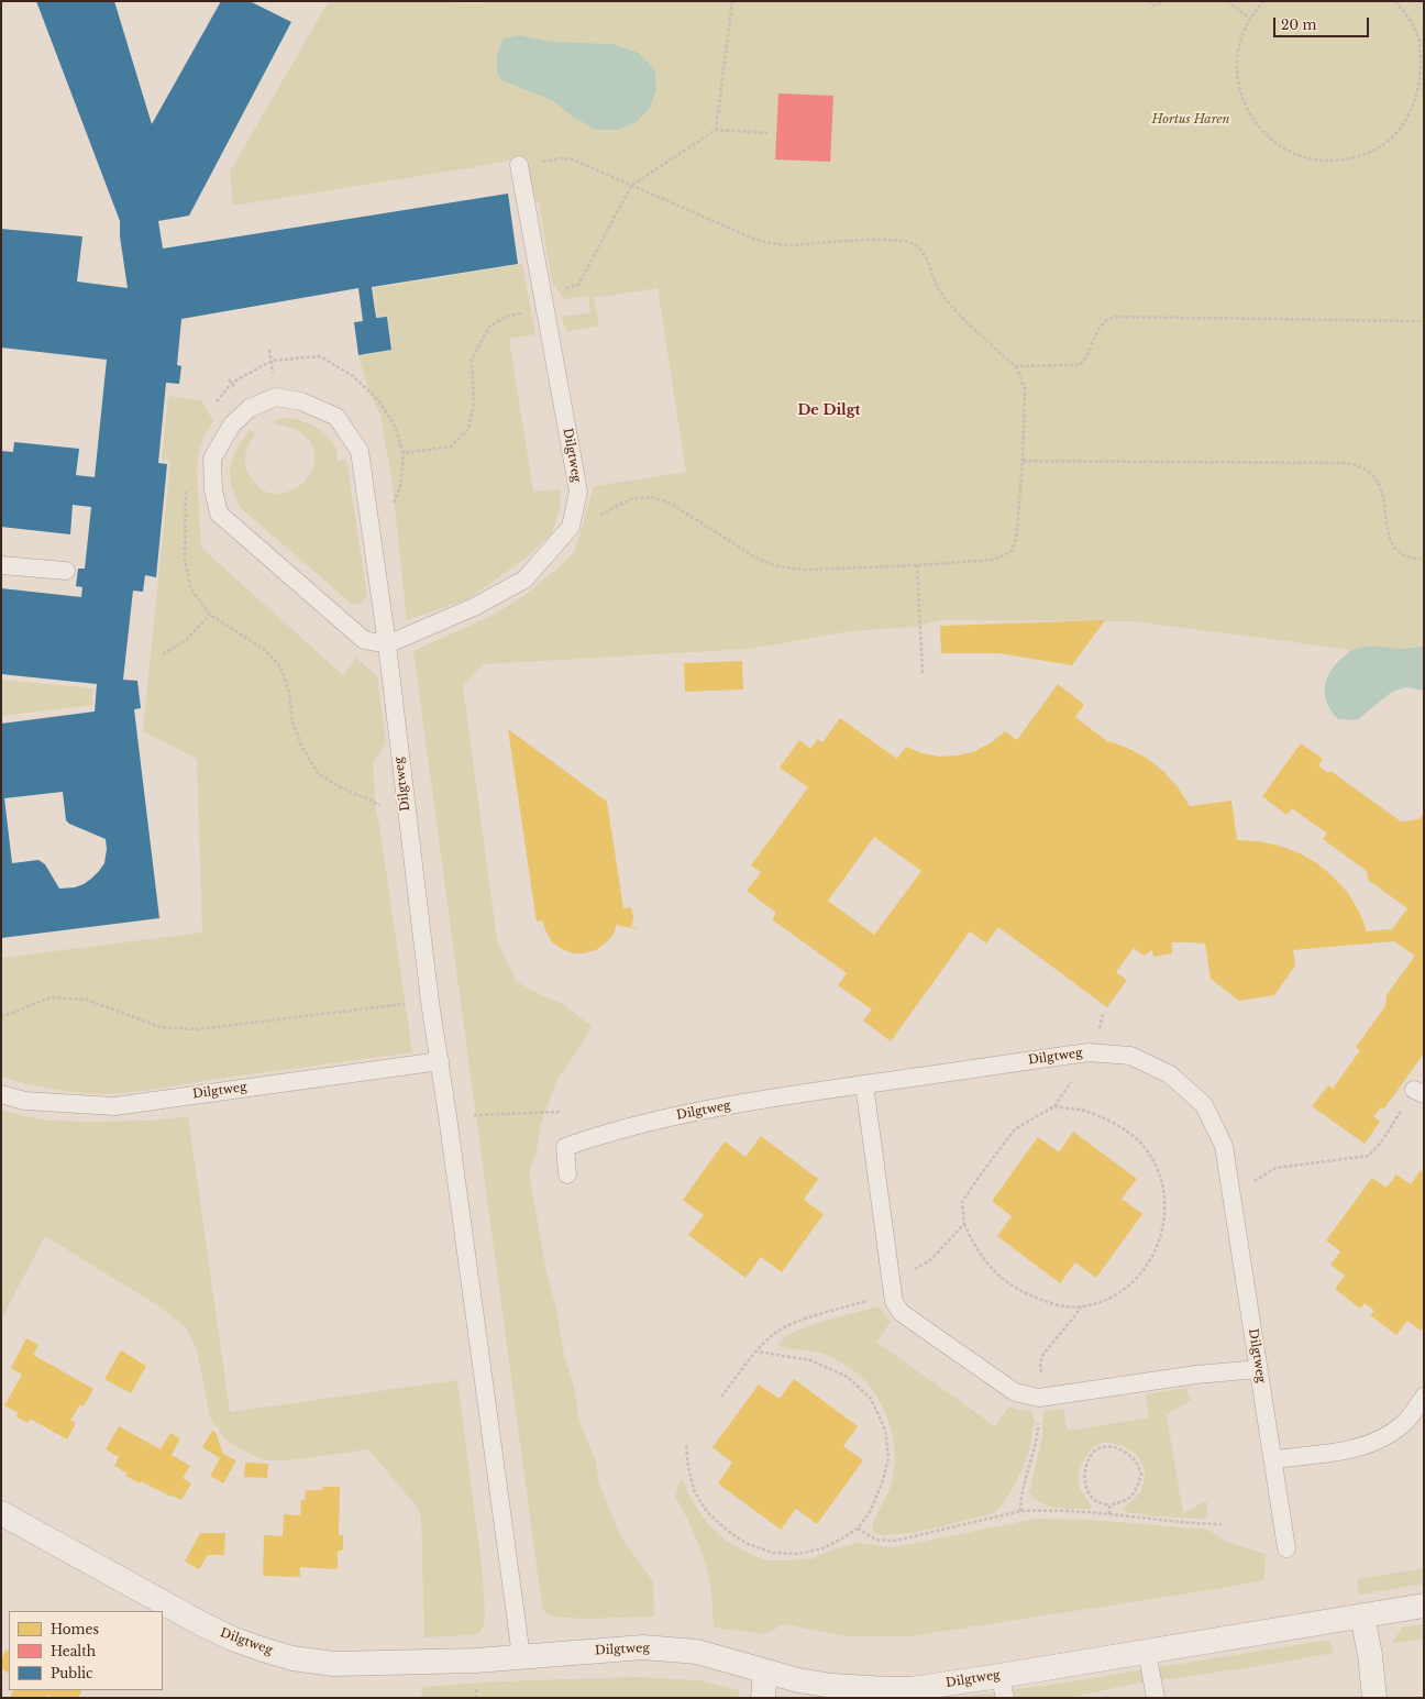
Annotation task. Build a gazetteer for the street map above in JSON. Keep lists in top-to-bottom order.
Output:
{
  "streets": {
    "street": ["Dilgtweg"]
  },
  "districts": ["De Dilgt"],
  "parks": ["Hortus Haren"],
  "legend": ["Homes", "Health", "Public"],
  "scale_bar": "20 m"
}
